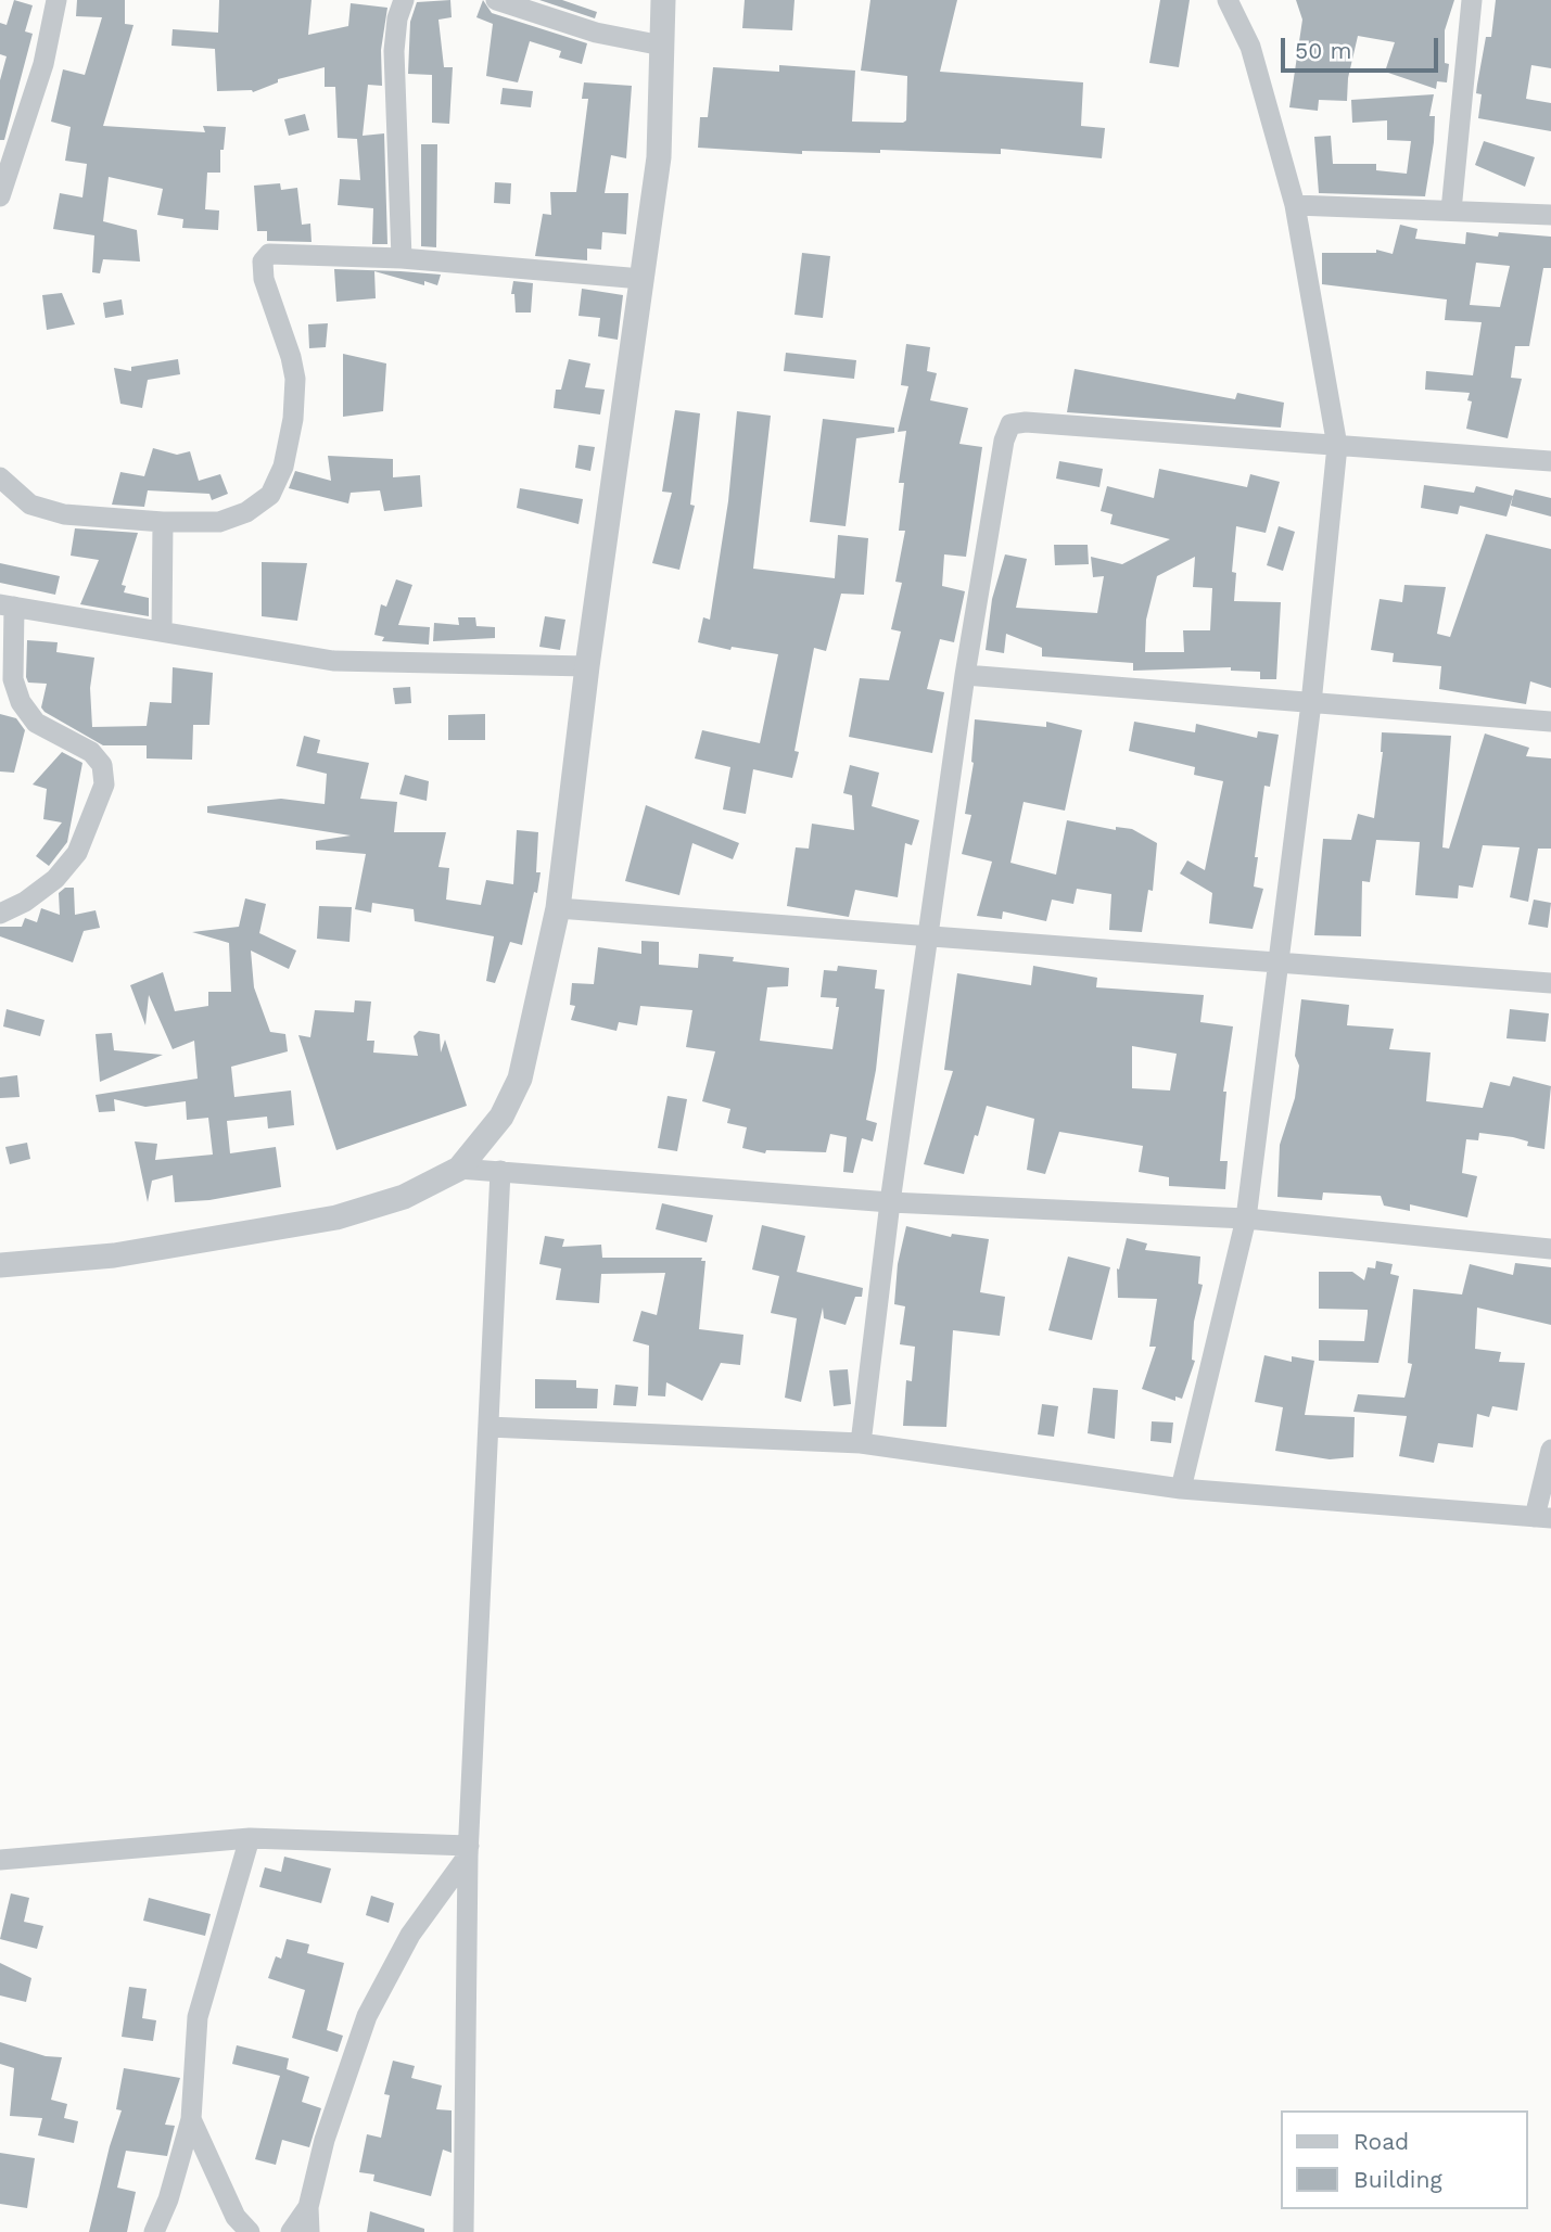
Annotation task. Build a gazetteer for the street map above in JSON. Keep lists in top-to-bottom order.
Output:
{
  "legend": ["Road", "Building"],
  "scale_bar": "50 m"
}
